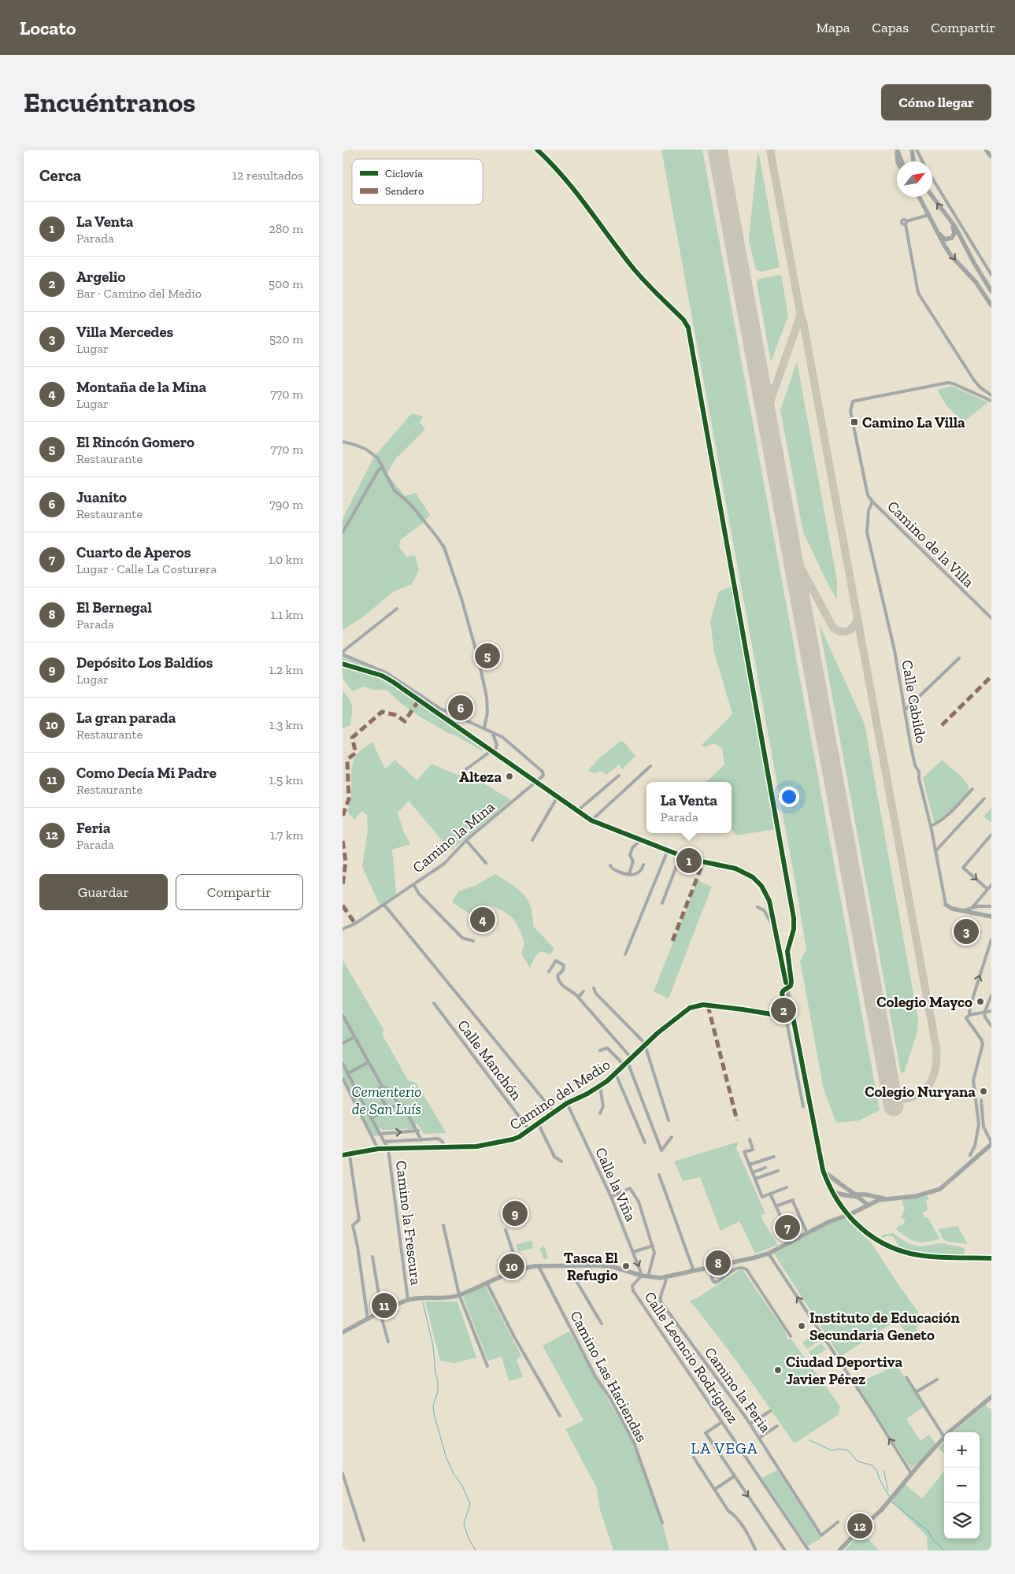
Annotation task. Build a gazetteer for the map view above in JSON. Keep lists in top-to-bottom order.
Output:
{
  "streets": {
    "street": [
      "Camino de la Villa",
      "Calle Cabildo",
      "Camino la Mina",
      "Calle Manchón",
      "Camino del Medio",
      "Calle la Viña",
      "Camino la Frescura",
      "Calle Leoncio Rodríguez",
      "Camino Las Haciendas",
      "Camino la Feria"
    ]
  },
  "crossings": [
    ["Camino de la Villa", "Calle Cabildo"],
    ["Calle Manchón", "Camino del Medio"],
    ["Camino del Medio", "Calle la Viña"],
    ["Camino del Medio", "Camino la Frescura"],
    ["Calle la Viña", "Calle Leoncio Rodríguez"]
  ],
  "districts": ["LA VEGA"],
  "parks": ["Cementerio de San Luís"],
  "places": {
    "transit": ["Camino La Villa"],
    "other": [
      "Alteza",
      "Colegio Mayco",
      "Colegio Nuryana",
      "Tasca El Refugio",
      "Instituto de Educación Secundaria Geneto",
      "Ciudad Deportiva Javier Pérez"
    ]
  },
  "legend": ["Ciclovía", "Sendero"],
  "north": "top right",
  "page": {
    "header": "Locato",
    "nav": ["Mapa", "Capas", "Compartir"],
    "buttons": [
      "Cómo llegar",
      ["Guardar", "Compartir"]
    ],
    "title": "Encuéntranos",
    "heading": ["Cerca", "12 resultados"],
    "list": [
      {
        "mark": "1",
        "name": "La Venta",
        "note": "Parada",
        "value": "280 m"
      },
      {
        "mark": "2",
        "name": "Argelio",
        "note": "Bar · Camino del Medio",
        "value": "500 m"
      },
      {
        "mark": "3",
        "name": "Villa Mercedes",
        "note": "Lugar",
        "value": "520 m"
      },
      {
        "mark": "4",
        "name": "Montaña de la Mina",
        "note": "Lugar",
        "value": "770 m"
      },
      {
        "mark": "5",
        "name": "El Rincón Gomero",
        "note": "Restaurante",
        "value": "770 m"
      },
      {
        "mark": "6",
        "name": "Juanito",
        "note": "Restaurante",
        "value": "790 m"
      },
      {
        "mark": "7",
        "name": "Cuarto de Aperos",
        "note": "Lugar · Calle La Costurera",
        "value": "1.0 km"
      },
      {
        "mark": "8",
        "name": "El Bernegal",
        "note": "Parada",
        "value": "1.1 km"
      },
      {
        "mark": "9",
        "name": "Depósito Los Baldíos",
        "note": "Lugar",
        "value": "1.2 km"
      },
      {
        "mark": "10",
        "name": "La gran parada",
        "note": "Restaurante",
        "value": "1.3 km"
      },
      {
        "mark": "11",
        "name": "Como Decía Mi Padre",
        "note": "Restaurante",
        "value": "1.5 km"
      },
      {
        "mark": "12",
        "name": "Feria",
        "note": "Parada",
        "value": "1.7 km"
      }
    ],
    "pins": [
      "5",
      "6",
      "1",
      "4",
      "3",
      "2",
      "9",
      "7",
      "8",
      "10",
      "11",
      "12"
    ],
    "popup": ["La Venta", "Parada"],
    "map_buttons": ["+", "−"]
  }
}
